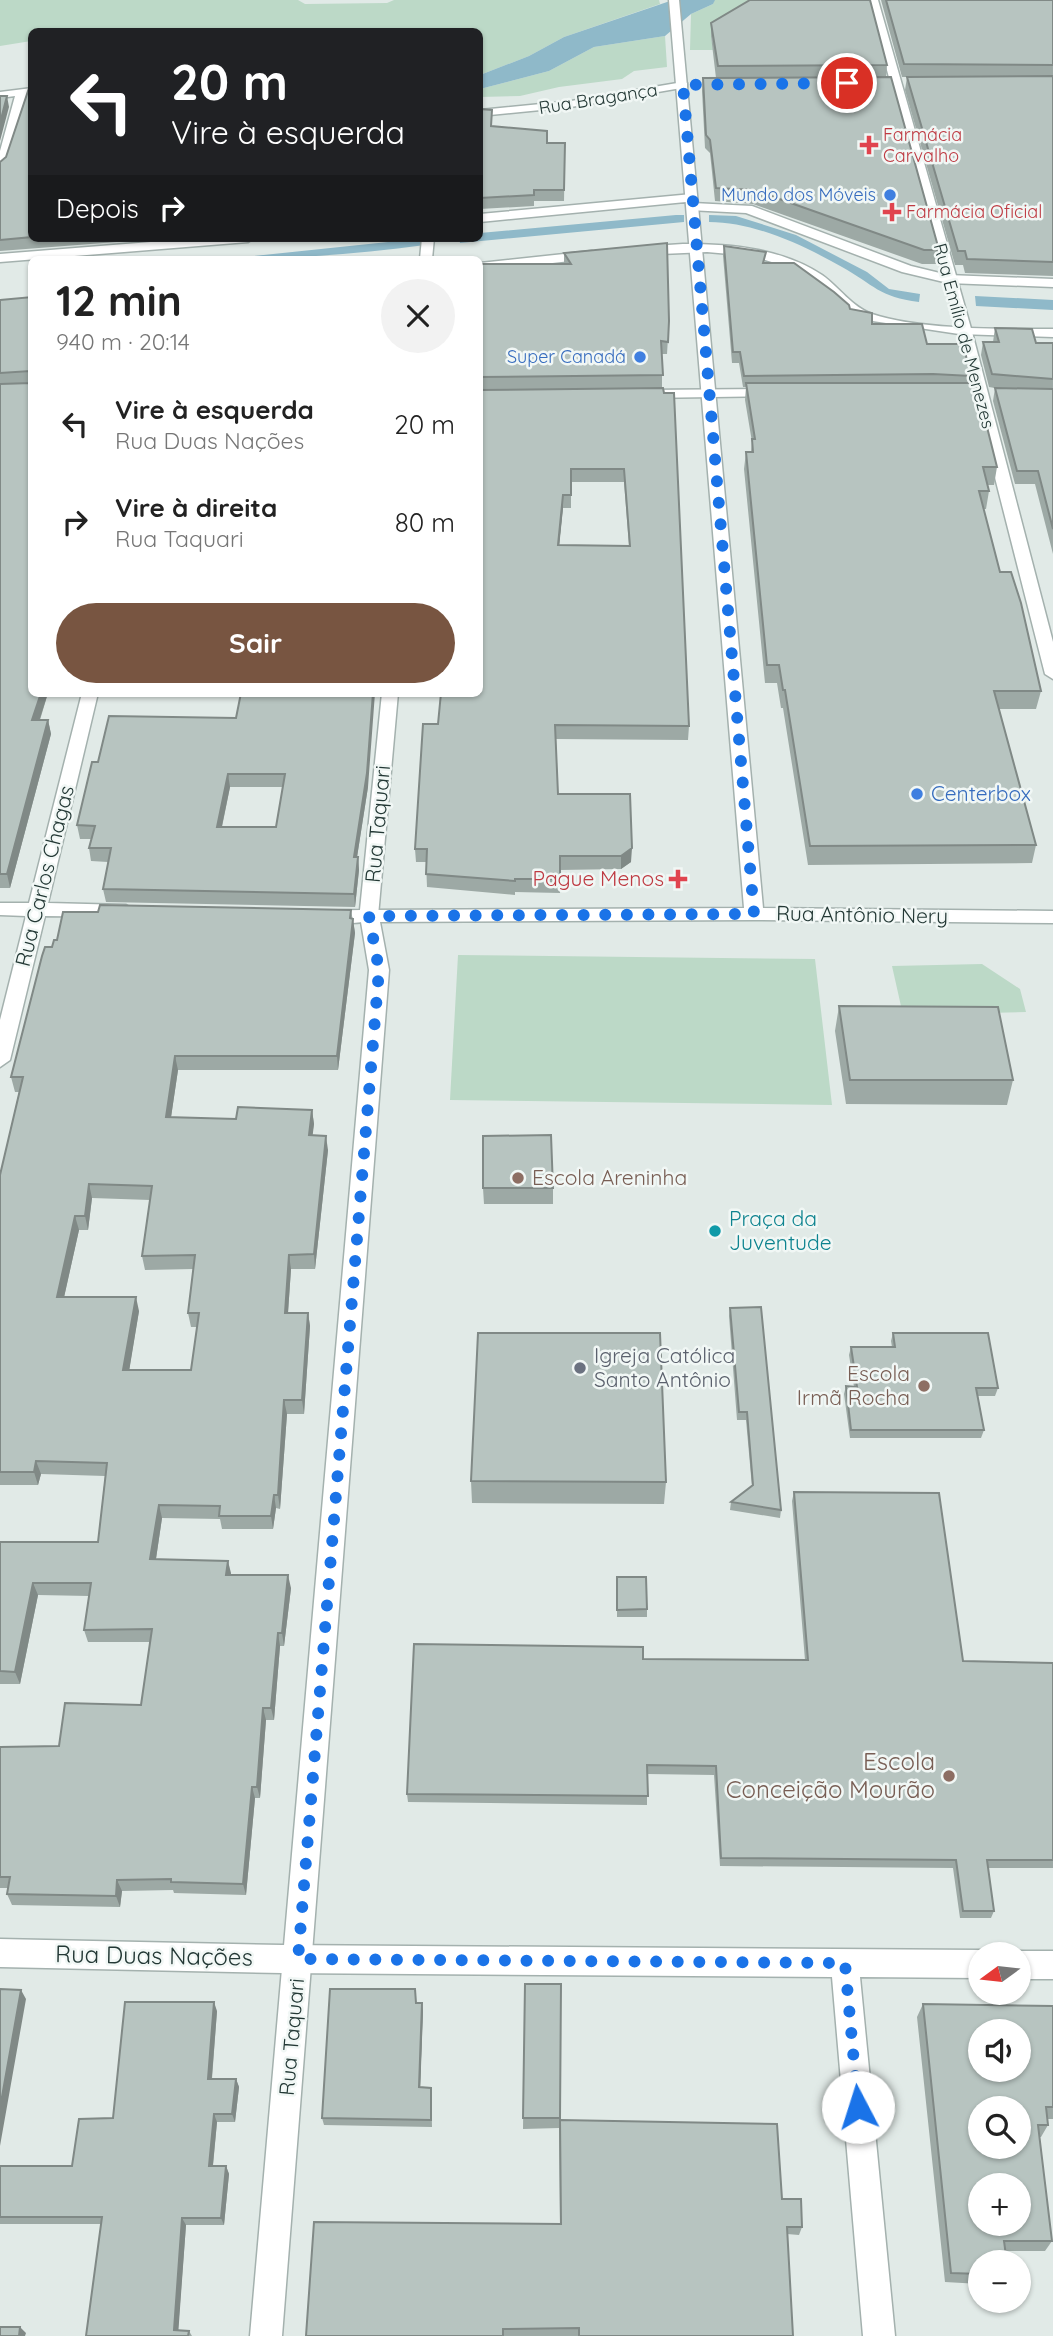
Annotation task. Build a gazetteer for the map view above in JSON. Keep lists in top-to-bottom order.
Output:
{
  "streets": {
    "street": [
      "Rua Bragança",
      "Rua Emílio de Menezes",
      "Rua Taquari",
      "Rua Carlos Chagas",
      "Rua Antônio Nery",
      "Rua Duas Nações"
    ]
  },
  "crossings": [
    ["Rua Taquari", "Rua Antônio Nery"],
    ["Rua Taquari", "Rua Duas Nações"]
  ],
  "places": {
    "health": ["Farmácia Carvalho", "Farmácia Oficial", "Pague Menos"],
    "other": [
      "Mundo dos Móveis",
      "Super Canadá",
      "Centerbox",
      "Escola Areninha",
      "Praça da Juventude",
      "Igreja Católica Santo Antônio",
      "Escola Irmã Rocha",
      "Escola Conceição Mourão"
    ]
  },
  "north": "left",
  "page": {
    "turn": ["20 m", "Vire à esquerda"],
    "then": "Depois",
    "heading": ["12 min", "940 m · 20:14"],
    "list": [
      {
        "name": "Vire à esquerda",
        "note": "Rua Duas Nações",
        "value": "20 m"
      },
      {
        "name": "Vire à direita",
        "note": "Rua Taquari",
        "value": "80 m"
      }
    ],
    "buttons": "Sair",
    "map_buttons": ["+", "−"]
  }
}
